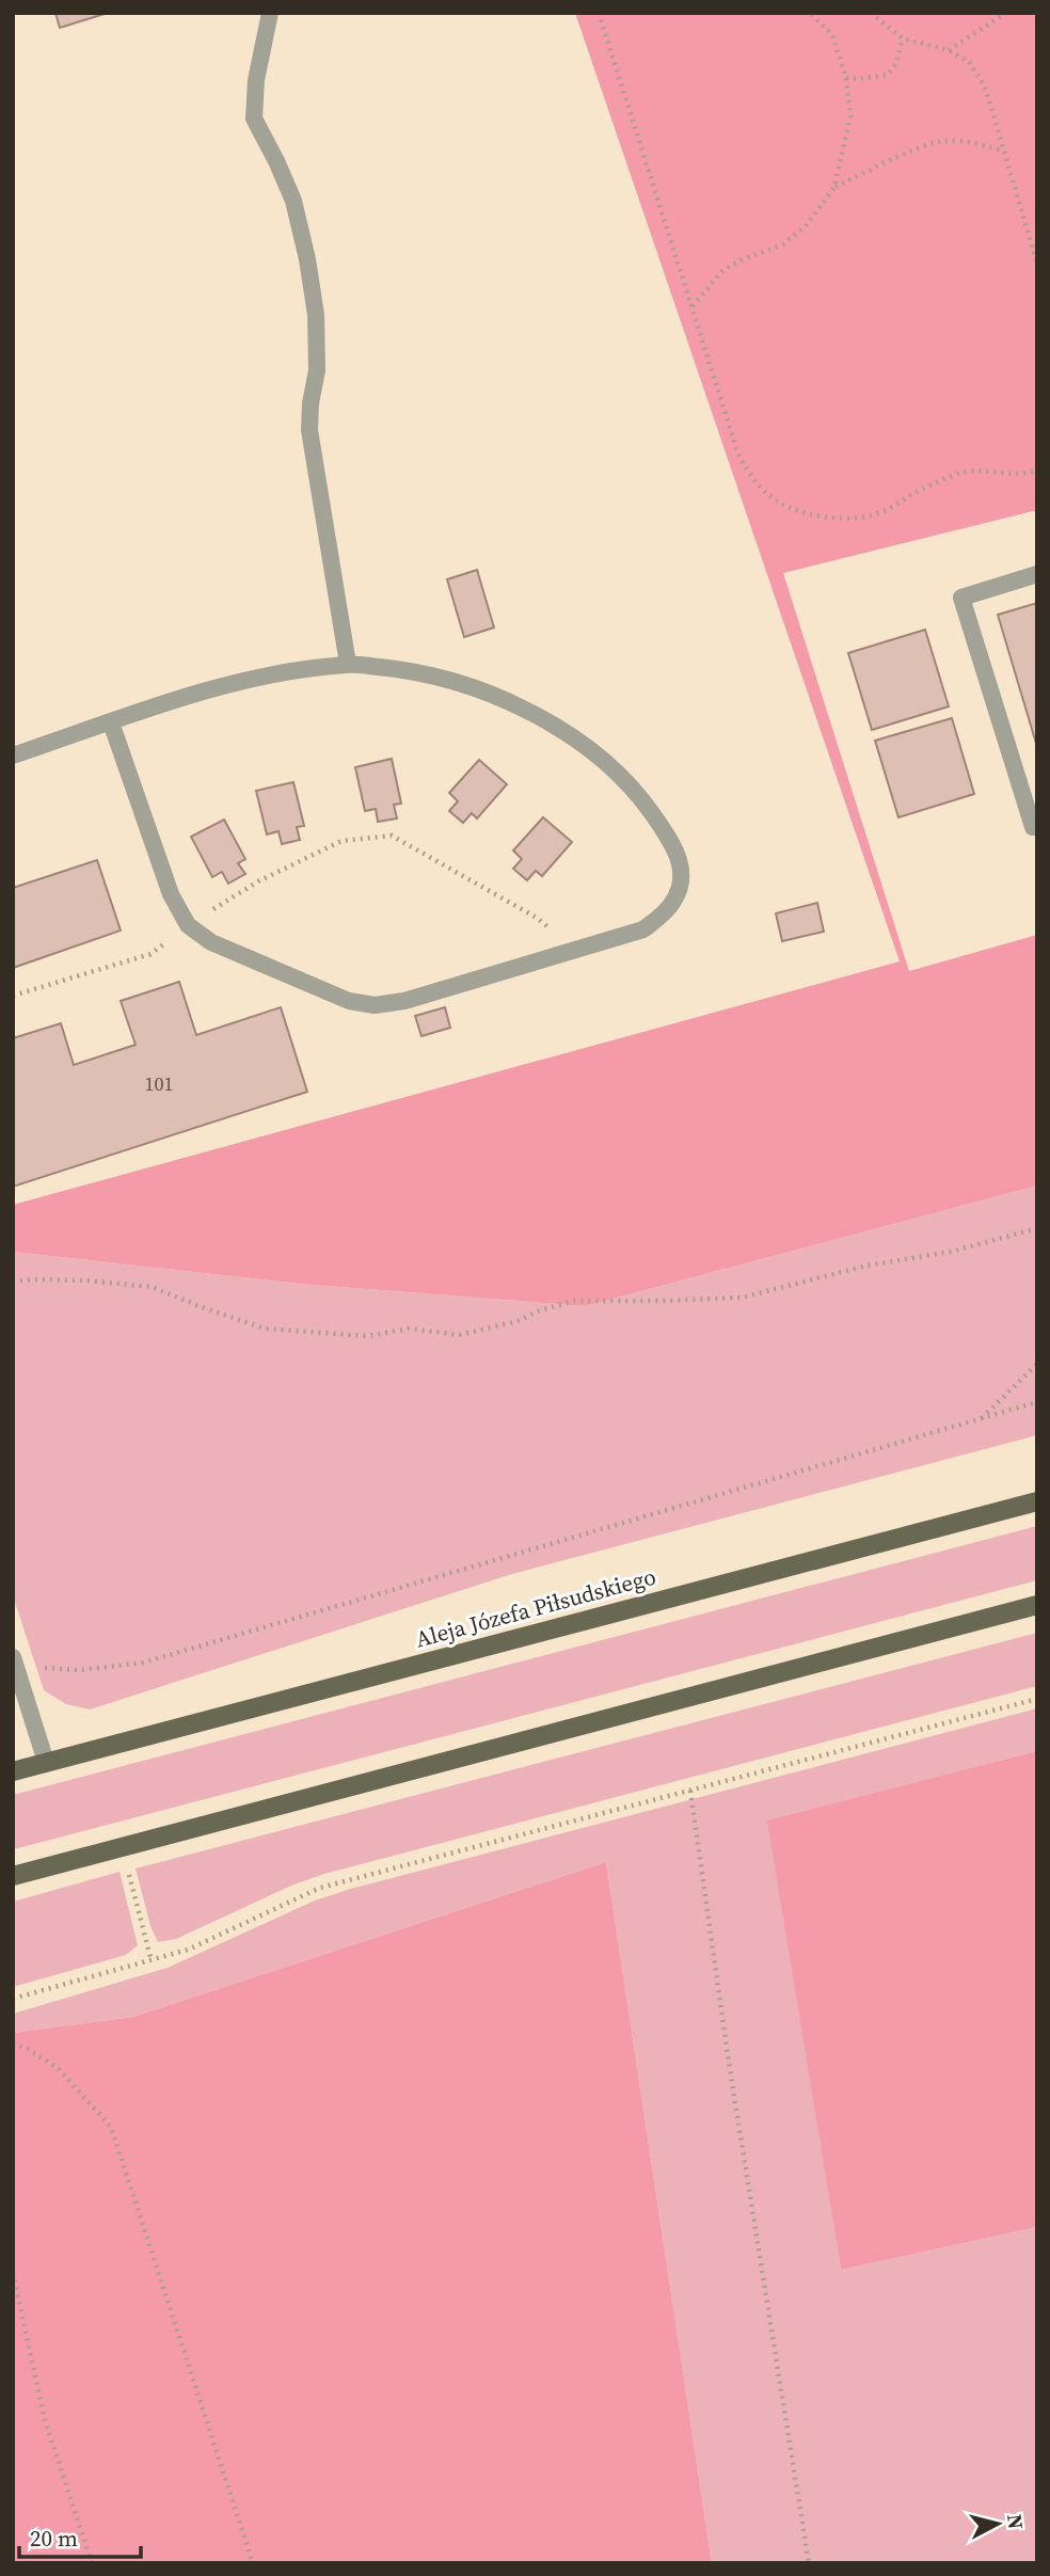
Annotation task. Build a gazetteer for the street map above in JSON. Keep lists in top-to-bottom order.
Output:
{
  "streets": {
    "main road": ["Aleja Józefa Piłsudskiego"]
  },
  "house_numbers": ["101"],
  "scale_bar": "20 m",
  "north": "right"
}
